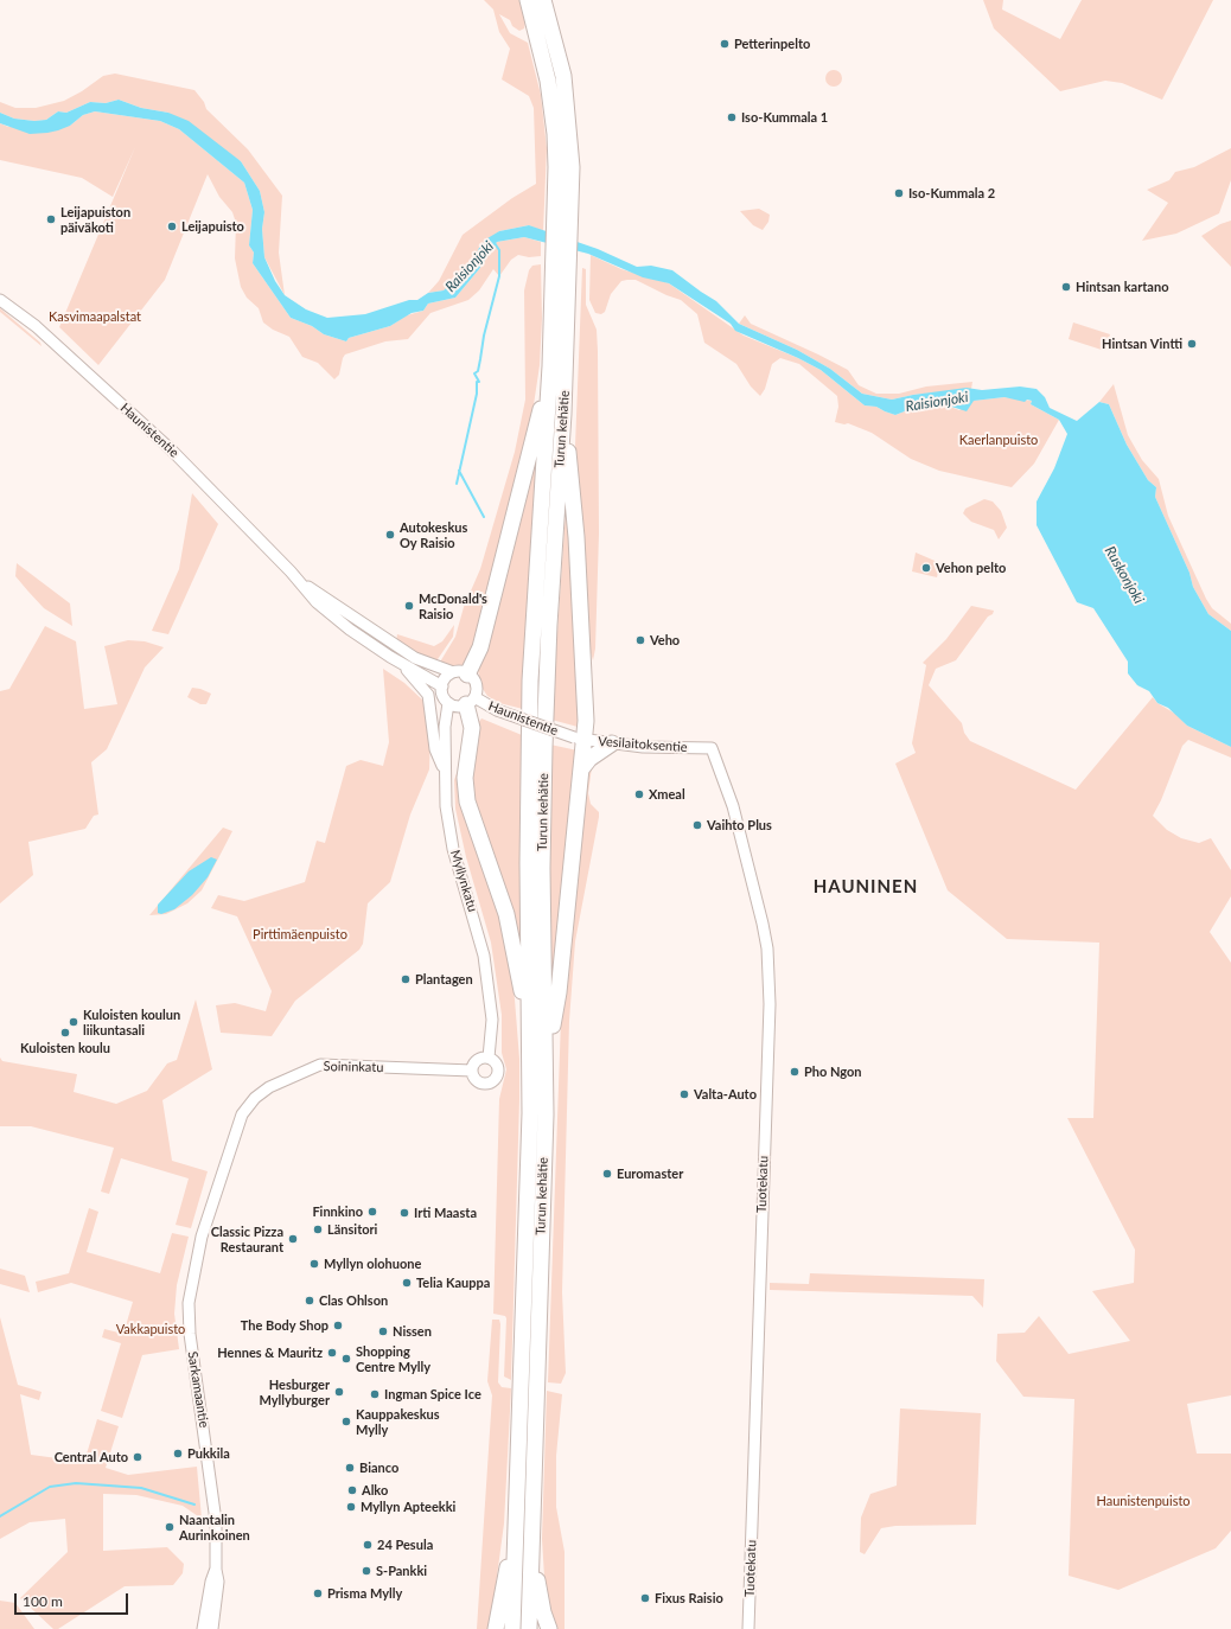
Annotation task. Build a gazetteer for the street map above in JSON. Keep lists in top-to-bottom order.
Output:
{
  "streets": {
    "highway": ["Turun kehätie"],
    "street": [
      "Haunistentie",
      "Vesilaitoksentie",
      "Myllynkatu",
      "Soininkatu",
      "Tuotekatu",
      "Sarkamaantie"
    ]
  },
  "crossings": [
    ["Haunistentie", "Vesilaitoksentie"],
    ["Haunistentie", "Myllynkatu"],
    ["Vesilaitoksentie", "Tuotekatu"],
    ["Myllynkatu", "Soininkatu"],
    ["Soininkatu", "Sarkamaantie"]
  ],
  "districts": ["HAUNINEN"],
  "water": ["Raisionjoki", "Ruskonjoki"],
  "parks": [
    "Kasvimaapalstat",
    "Kaerlanpuisto",
    "Pirttimäenpuisto",
    "Vakkapuisto",
    "Haunistenpuisto"
  ],
  "places": [
    "Petterinpelto",
    "Iso-Kummala 1",
    "Iso-Kummala 2",
    "Leijapuiston päiväkoti",
    "Leijapuisto",
    "Hintsan kartano",
    "Hintsan Vintti",
    "Autokeskus Oy Raisio",
    "Vehon pelto",
    "McDonald's Raisio",
    "Veho",
    "Xmeal",
    "Vaihto Plus",
    "Plantagen",
    "Kuloisten koulun liikuntasali",
    "Kuloisten koulu",
    "Pho Ngon",
    "Valta-Auto",
    "Euromaster",
    "Finnkino",
    "Irti Maasta",
    "Länsitori",
    "Classic Pizza Restaurant",
    "Myllyn olohuone",
    "Telia Kauppa",
    "Clas Ohlson",
    "The Body Shop",
    "Nissen",
    "Hennes & Mauritz",
    "Shopping Centre Mylly",
    "Hesburger Myllyburger",
    "Ingman Spice Ice",
    "Kauppakeskus Mylly",
    "Pukkila",
    "Central Auto",
    "Bianco",
    "Alko",
    "Myllyn Apteekki",
    "Naantalin Aurinkoinen",
    "24 Pesula",
    "S-Pankki",
    "Prisma Mylly",
    "Fixus Raisio"
  ],
  "scale_bar": "100 m"
}
